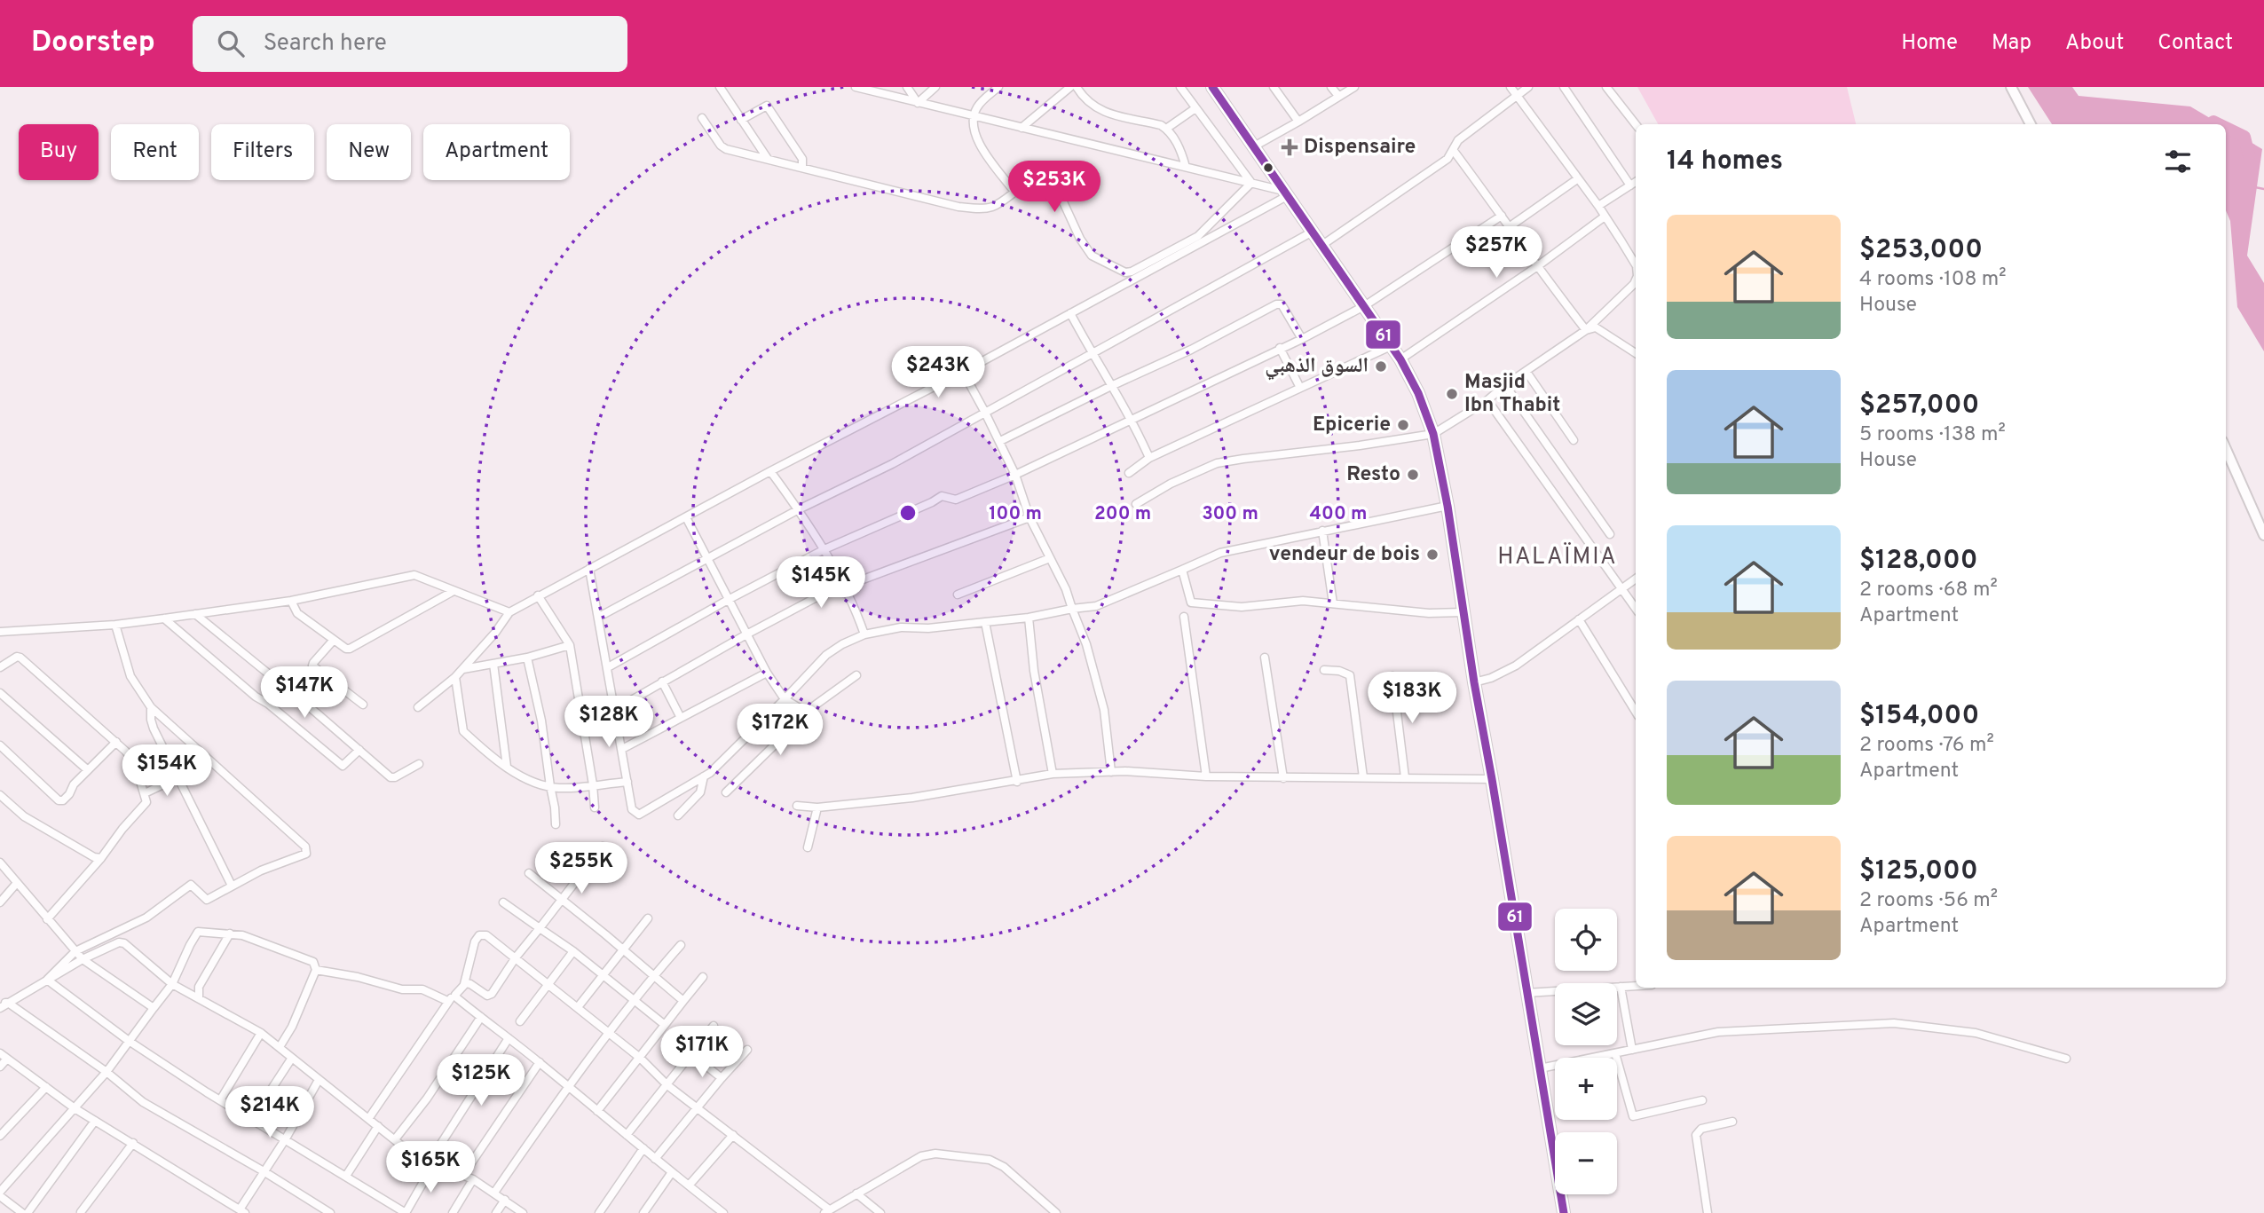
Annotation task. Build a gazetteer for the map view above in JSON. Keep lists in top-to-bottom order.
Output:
{
  "districts": ["HALAÏMIA"],
  "places": {
    "health": ["Dispensaire"],
    "other": [
      "السوق الذهبي",
      "Masjid Ibn Thabit",
      "Epicerie",
      "Resto",
      "vendeur de bois"
    ]
  },
  "lines": ["transit line 61"],
  "page": {
    "header": "Doorstep",
    "search": "Search here",
    "nav": [
      "Home",
      "Map",
      "About",
      "Contact"
    ],
    "chip": [
      "Buy",
      "Rent",
      "Filters",
      "New",
      "Apartment"
    ],
    "heading": "14 homes",
    "price": [
      "$253K",
      "$257K",
      "$243K",
      "$145K",
      "$147K",
      "$183K",
      "$128K",
      "$172K",
      "$154K",
      "$255K",
      "$171K",
      "$125K",
      "$214K",
      "$165K"
    ],
    "list": [
      {
        "name": "$253,000",
        "note": "4 rooms · 108 m² · House"
      },
      {
        "name": "$257,000",
        "note": "5 rooms · 138 m² · House"
      },
      {
        "name": "$128,000",
        "note": "2 rooms · 68 m² · Apartment"
      },
      {
        "name": "$154,000",
        "note": "2 rooms · 76 m² · Apartment"
      },
      {
        "name": "$125,000",
        "note": "2 rooms · 56 m² · Apartment"
      }
    ],
    "map_buttons": ["+", "−"]
  },
  "rings": [
    "100 m",
    "200 m",
    "300 m",
    "400 m"
  ]
}
